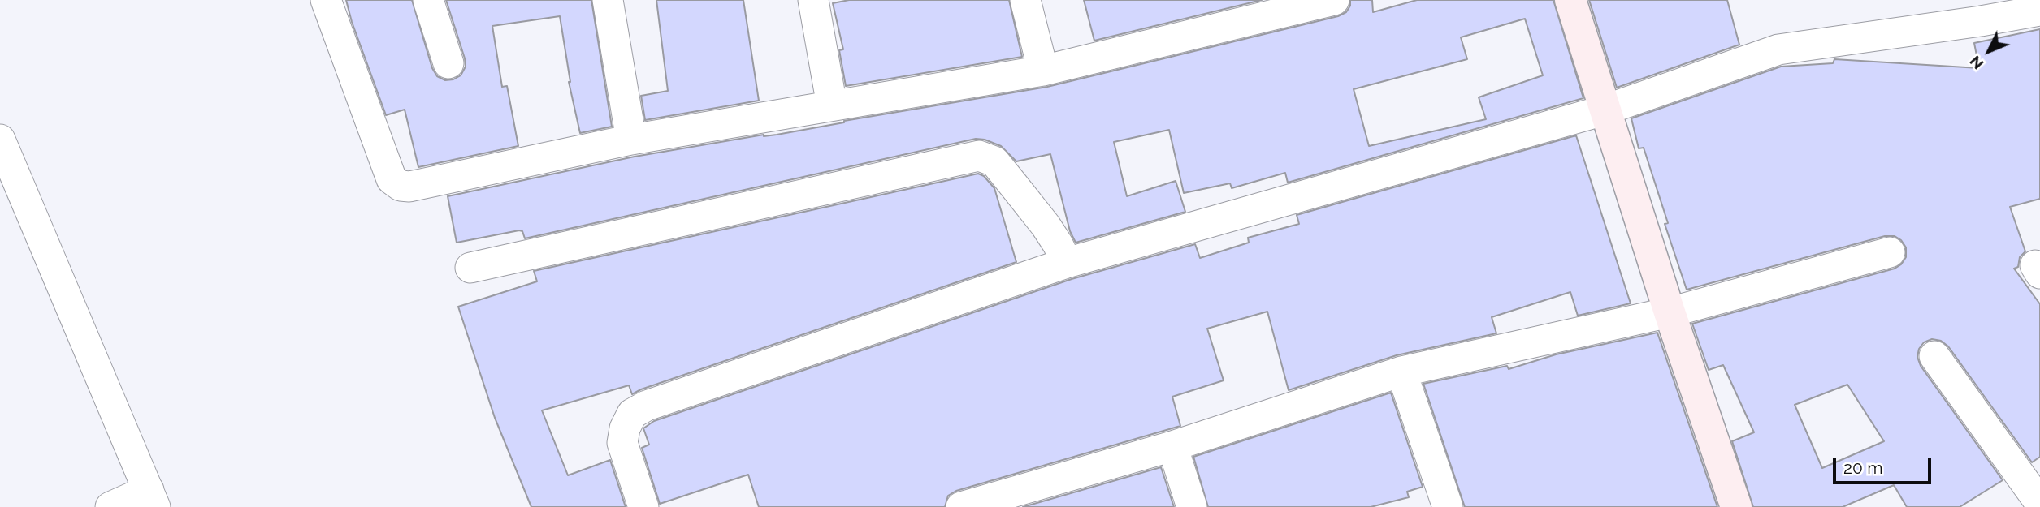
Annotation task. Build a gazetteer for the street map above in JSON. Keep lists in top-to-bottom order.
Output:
{
  "scale_bar": "20 m",
  "north": "bottom left"
}
